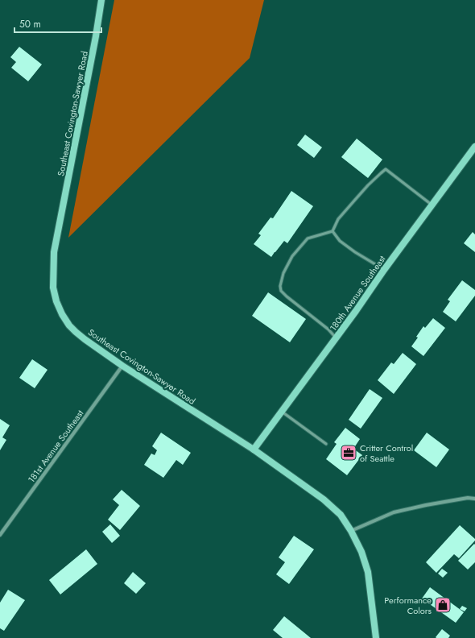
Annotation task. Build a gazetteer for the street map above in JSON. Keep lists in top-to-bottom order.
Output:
{
  "streets": {
    "street": ["Southeast Covington-Sawyer Road", "180th Avenue Southeast", "181st Avenue Southeast"]
  },
  "crossings": [
    ["Southeast Covington-Sawyer Road", "180th Avenue Southeast"],
    ["Southeast Covington-Sawyer Road", "181st Avenue Southeast"]
  ],
  "places": {
    "office": ["Critter Control of Seattle"],
    "shop": ["Performance Colors"]
  },
  "scale_bar": "50 m"
}
